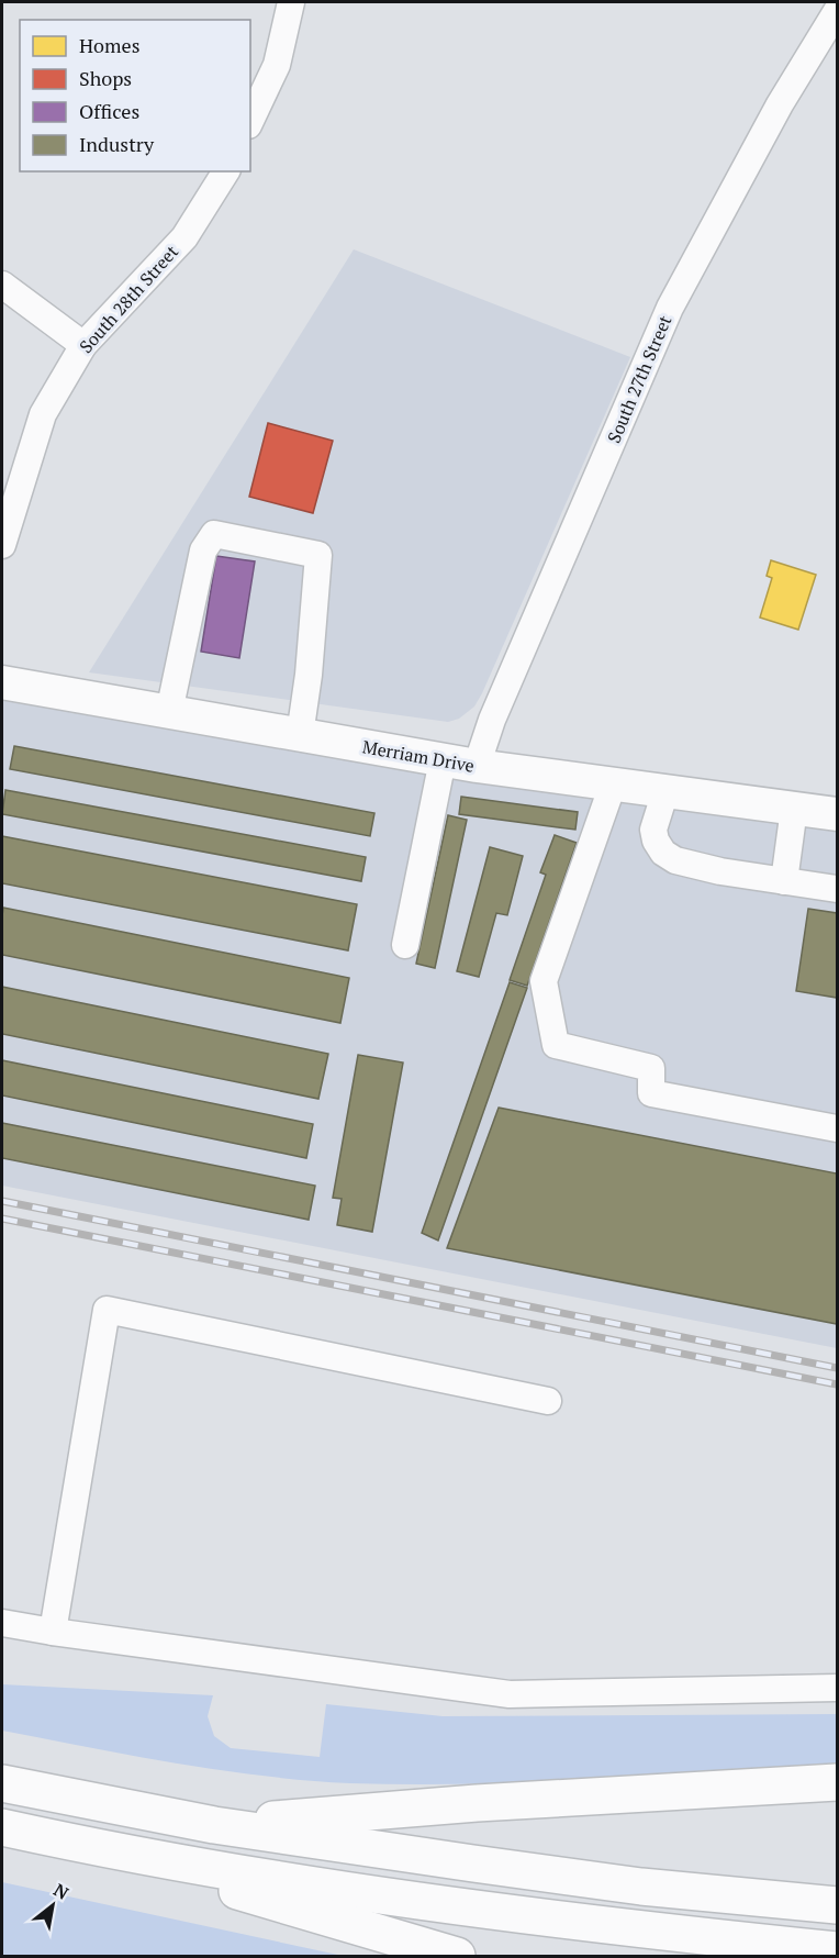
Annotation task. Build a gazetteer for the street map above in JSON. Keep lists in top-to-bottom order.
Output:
{
  "streets": {
    "main road": ["Merriam Drive"],
    "street": ["South 28th Street", "South 27th Street"]
  },
  "crossings": [
    ["South 27th Street", "Merriam Drive"]
  ],
  "legend": [
    "Homes",
    "Shops",
    "Offices",
    "Industry"
  ],
  "north": "top right"
}
